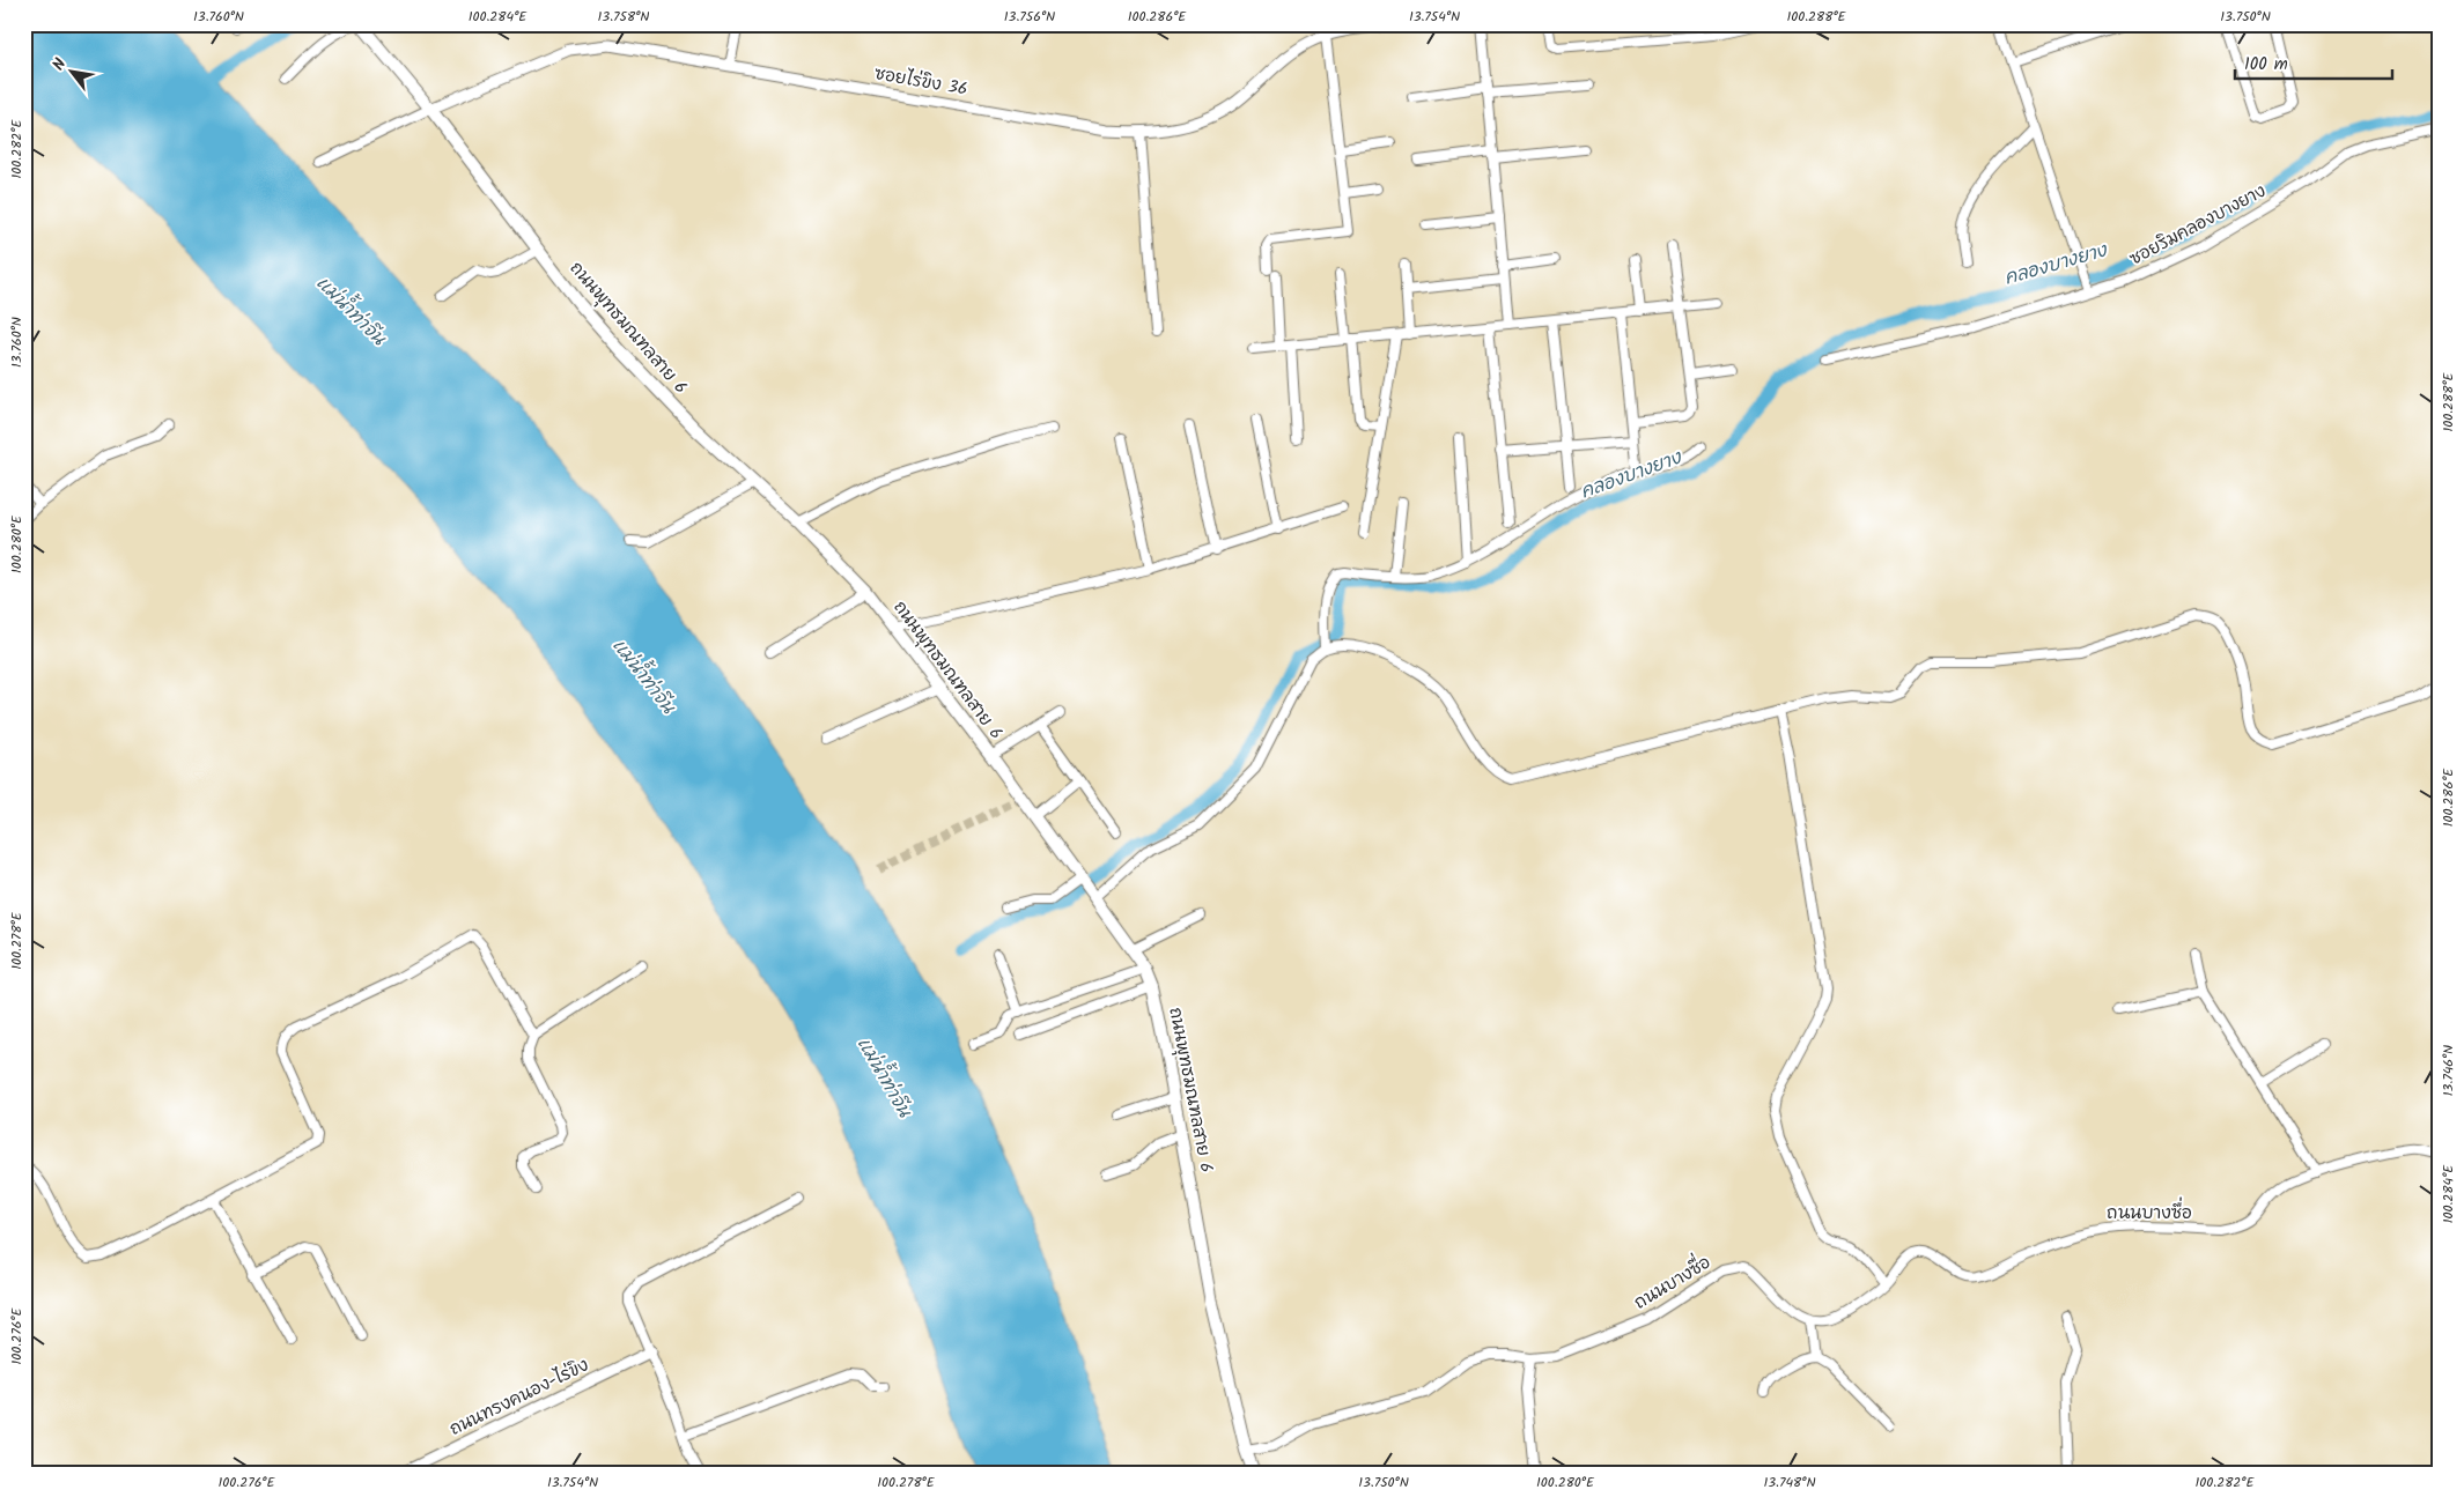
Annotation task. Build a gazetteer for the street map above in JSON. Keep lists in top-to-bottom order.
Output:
{
  "streets": {
    "main road": ["ถนนพุทธมณฑลสาย 6"],
    "street": [
      "ซอยไร่ขิง 36",
      "ซอยริมคลองบางยาง",
      "ถนนบางซื่อ",
      "ถนนทรงคนอง-ไร่ขิง"
    ]
  },
  "crossings": [
    ["ซอยไร่ขิง 36", "ถนนพุทธมณฑลสาย 6"],
    ["ถนนพุทธมณฑลสาย 6", "ถนนบางซื่อ"]
  ],
  "water": ["คลองบางยาง", "แม่น้ำท่าจีน"],
  "scale_bar": "100 m",
  "north": "top left",
  "coordinates": [
    "13.760°N",
    "100.284°E",
    "13.758°N",
    "13.756°N",
    "100.286°E",
    "13.754°N",
    "100.288°E",
    "13.750°N",
    "100.282°E",
    "100.280°E",
    "100.278°E",
    "13.746°N",
    "100.276°E",
    "13.748°N"
  ]
}
